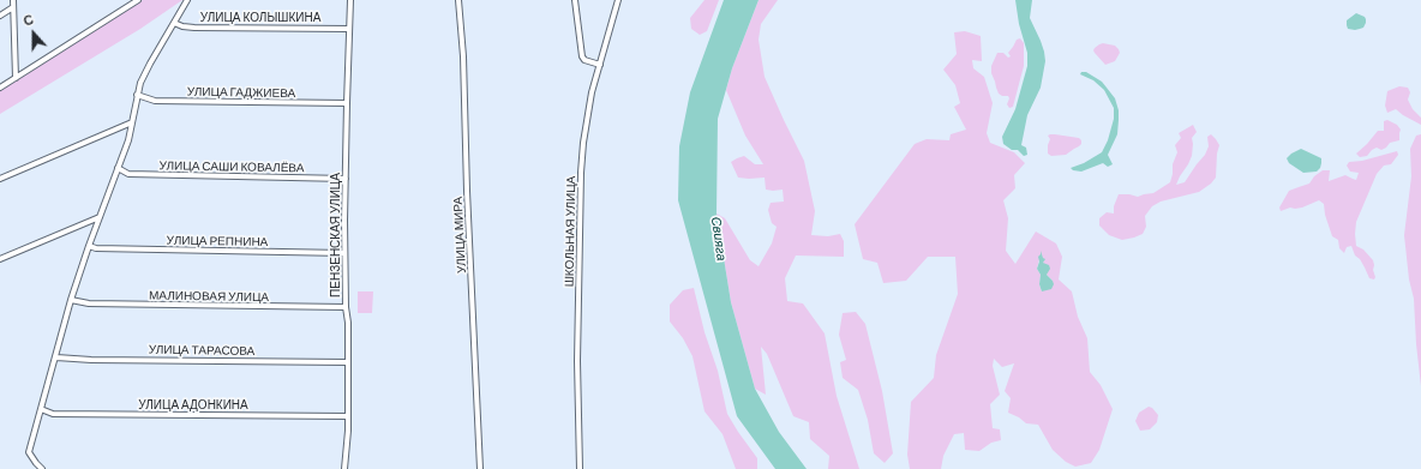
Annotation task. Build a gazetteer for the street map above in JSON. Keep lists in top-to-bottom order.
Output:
{
  "streets": {
    "street": [
      "УЛИЦА КОЛЫШКИНА",
      "УЛИЦА ГАДЖИЕВА",
      "УЛИЦА САШИ КОВАЛЁВА",
      "ШКОЛЬНАЯ УЛИЦА",
      "ПЕНЗЕНСКАЯ УЛИЦА",
      "УЛИЦА МИРА",
      "УЛИЦА РЕПНИНА",
      "МАЛИНОВАЯ УЛИЦА",
      "УЛИЦА ТАРАСОВА",
      "УЛИЦА АДОНКИНА"
    ]
  },
  "crossings": [
    ["УЛИЦА КОЛЫШКИНА", "ПЕНЗЕНСКАЯ УЛИЦА"],
    ["УЛИЦА ГАДЖИЕВА", "ПЕНЗЕНСКАЯ УЛИЦА"],
    ["УЛИЦА САШИ КОВАЛЁВА", "ПЕНЗЕНСКАЯ УЛИЦА"],
    ["ПЕНЗЕНСКАЯ УЛИЦА", "УЛИЦА РЕПНИНА"],
    ["ПЕНЗЕНСКАЯ УЛИЦА", "МАЛИНОВАЯ УЛИЦА"],
    ["ПЕНЗЕНСКАЯ УЛИЦА", "УЛИЦА ТАРАСОВА"],
    ["ПЕНЗЕНСКАЯ УЛИЦА", "УЛИЦА АДОНКИНА"]
  ],
  "water": ["Свияга"],
  "north": "top"
}
